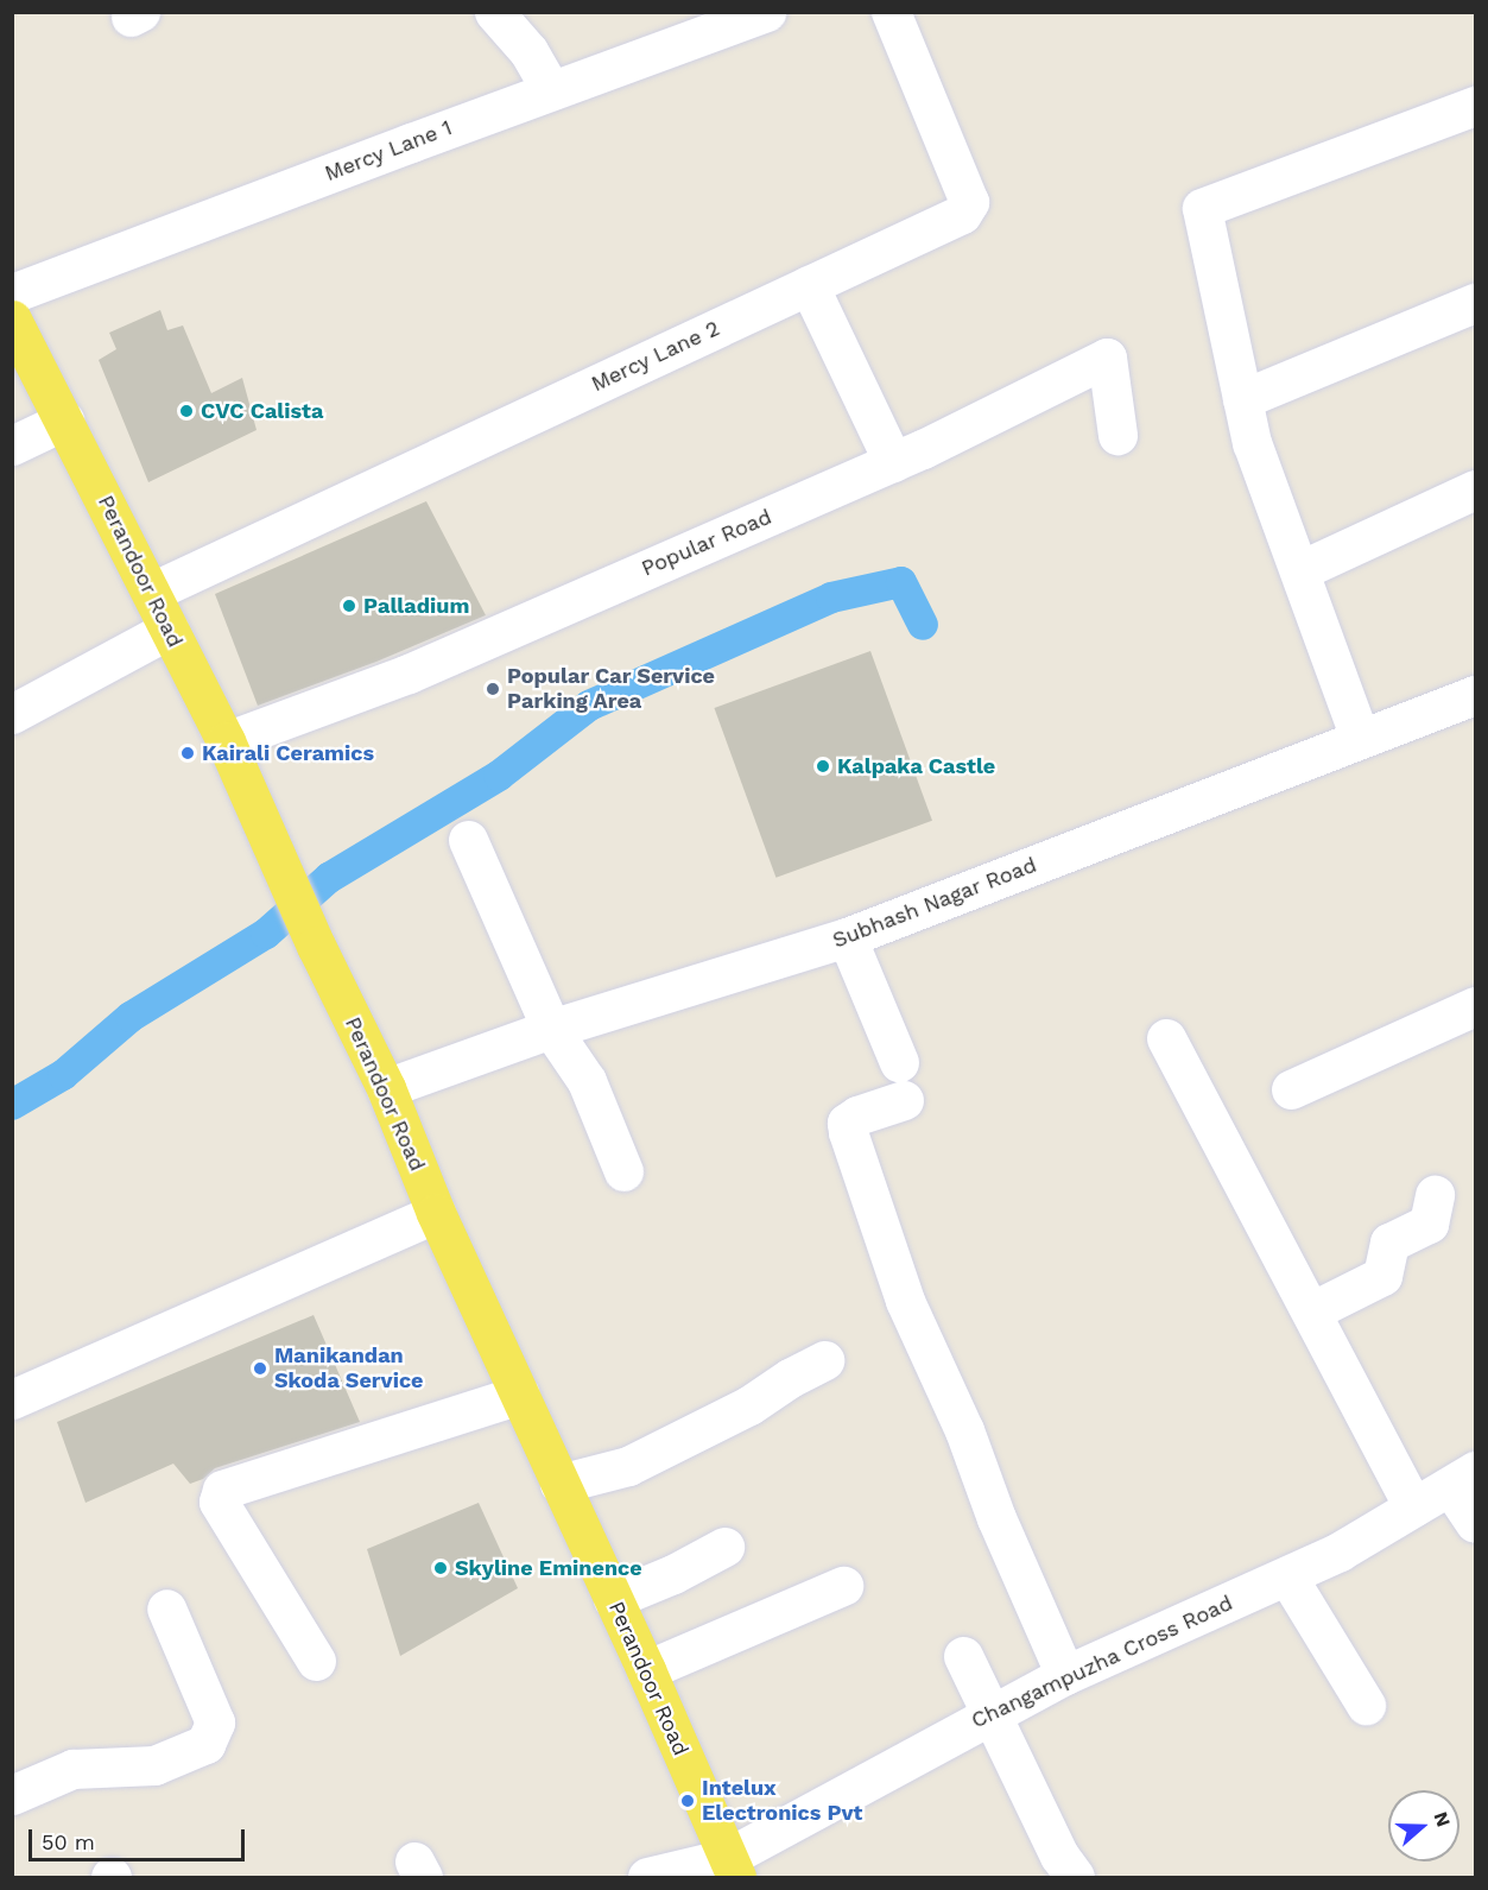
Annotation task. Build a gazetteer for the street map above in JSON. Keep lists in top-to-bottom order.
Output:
{
  "streets": {
    "main road": ["Perandoor Road"],
    "street": [
      "Mercy Lane 1",
      "Mercy Lane 2",
      "Popular Road",
      "Subhash Nagar Road",
      "Changampuzha Cross Road"
    ]
  },
  "crossings": [
    ["Mercy Lane 2", "Perandoor Road"],
    ["Popular Road", "Perandoor Road"],
    ["Perandoor Road", "Subhash Nagar Road"],
    ["Perandoor Road", "Changampuzha Cross Road"]
  ],
  "places": [
    "CVC Calista",
    "Palladium",
    "Popular Car Service Parking Area",
    "Kairali Ceramics",
    "Kalpaka Castle",
    "Manikandan Skoda Service",
    "Skyline Eminence",
    "Intelux Electronics Pvt"
  ],
  "scale_bar": "50 m",
  "north": "right"
}
